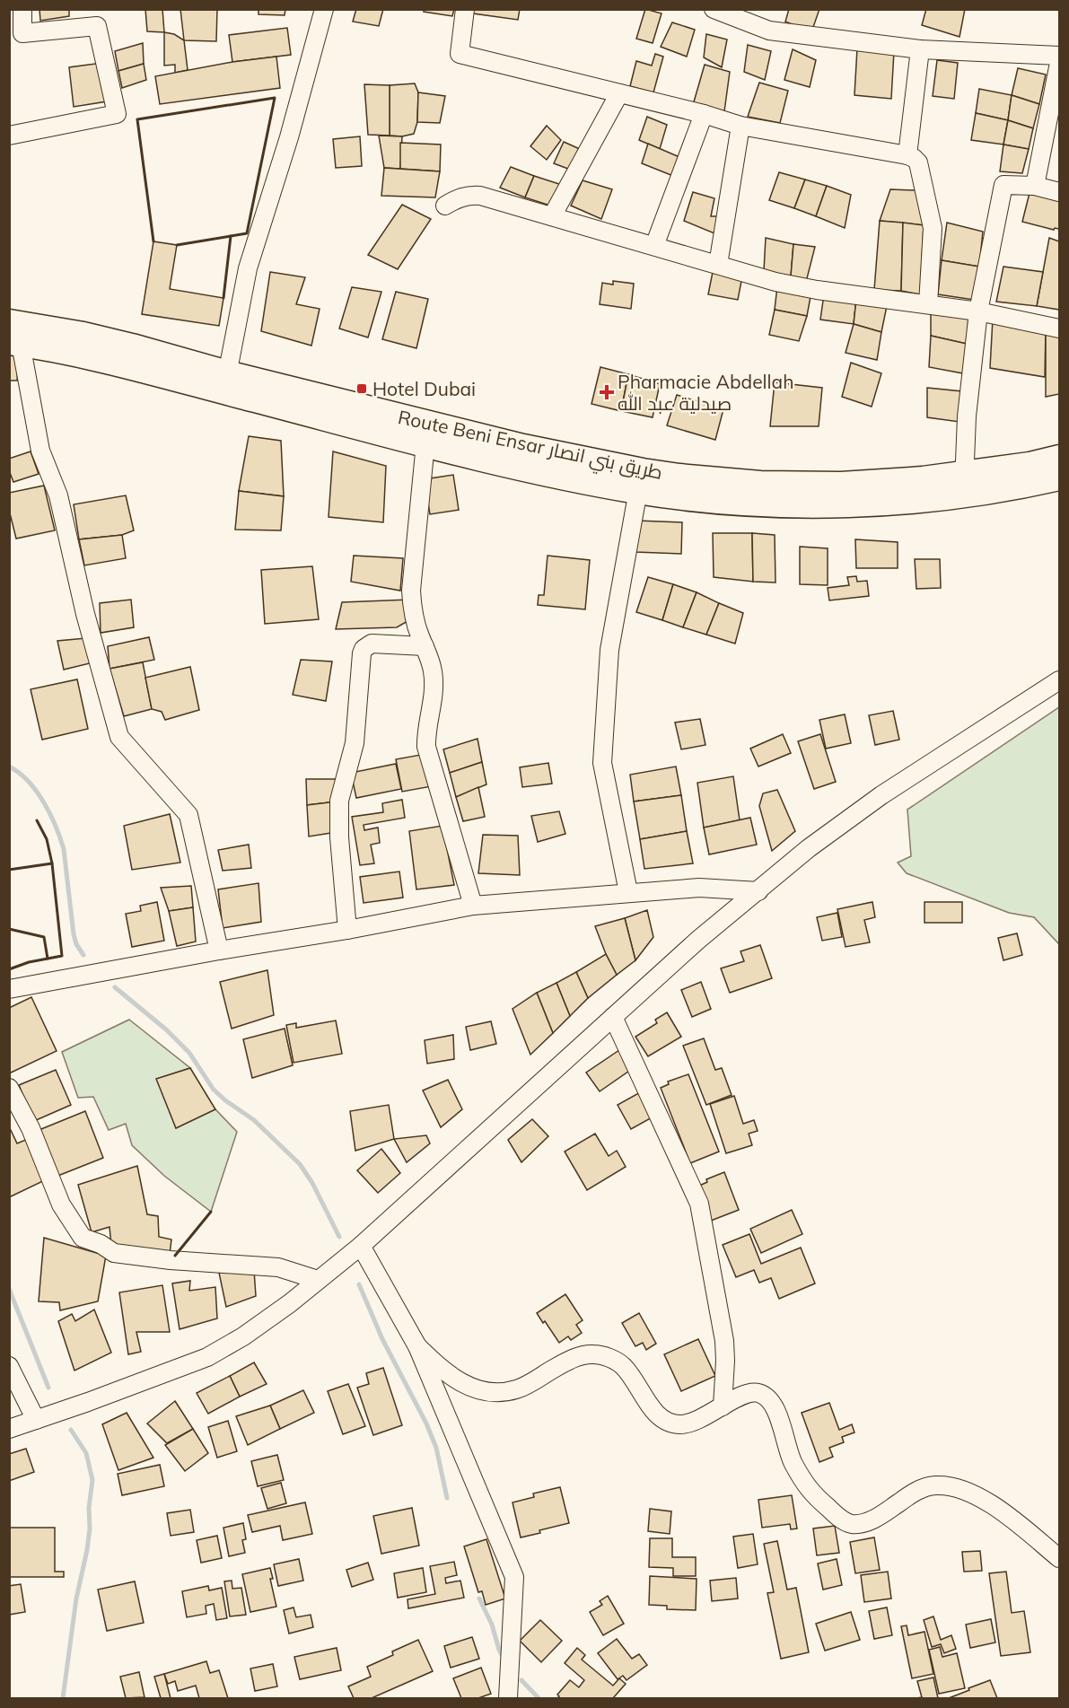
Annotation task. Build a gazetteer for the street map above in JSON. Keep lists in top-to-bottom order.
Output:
{
  "streets": {
    "highway": ["Route Beni Ensar طريق بني انصار"]
  },
  "places": {
    "transit": ["Hotel Dubai"],
    "health": ["Pharmacie Abdellah صيدلية عبد الله"]
  }
}
